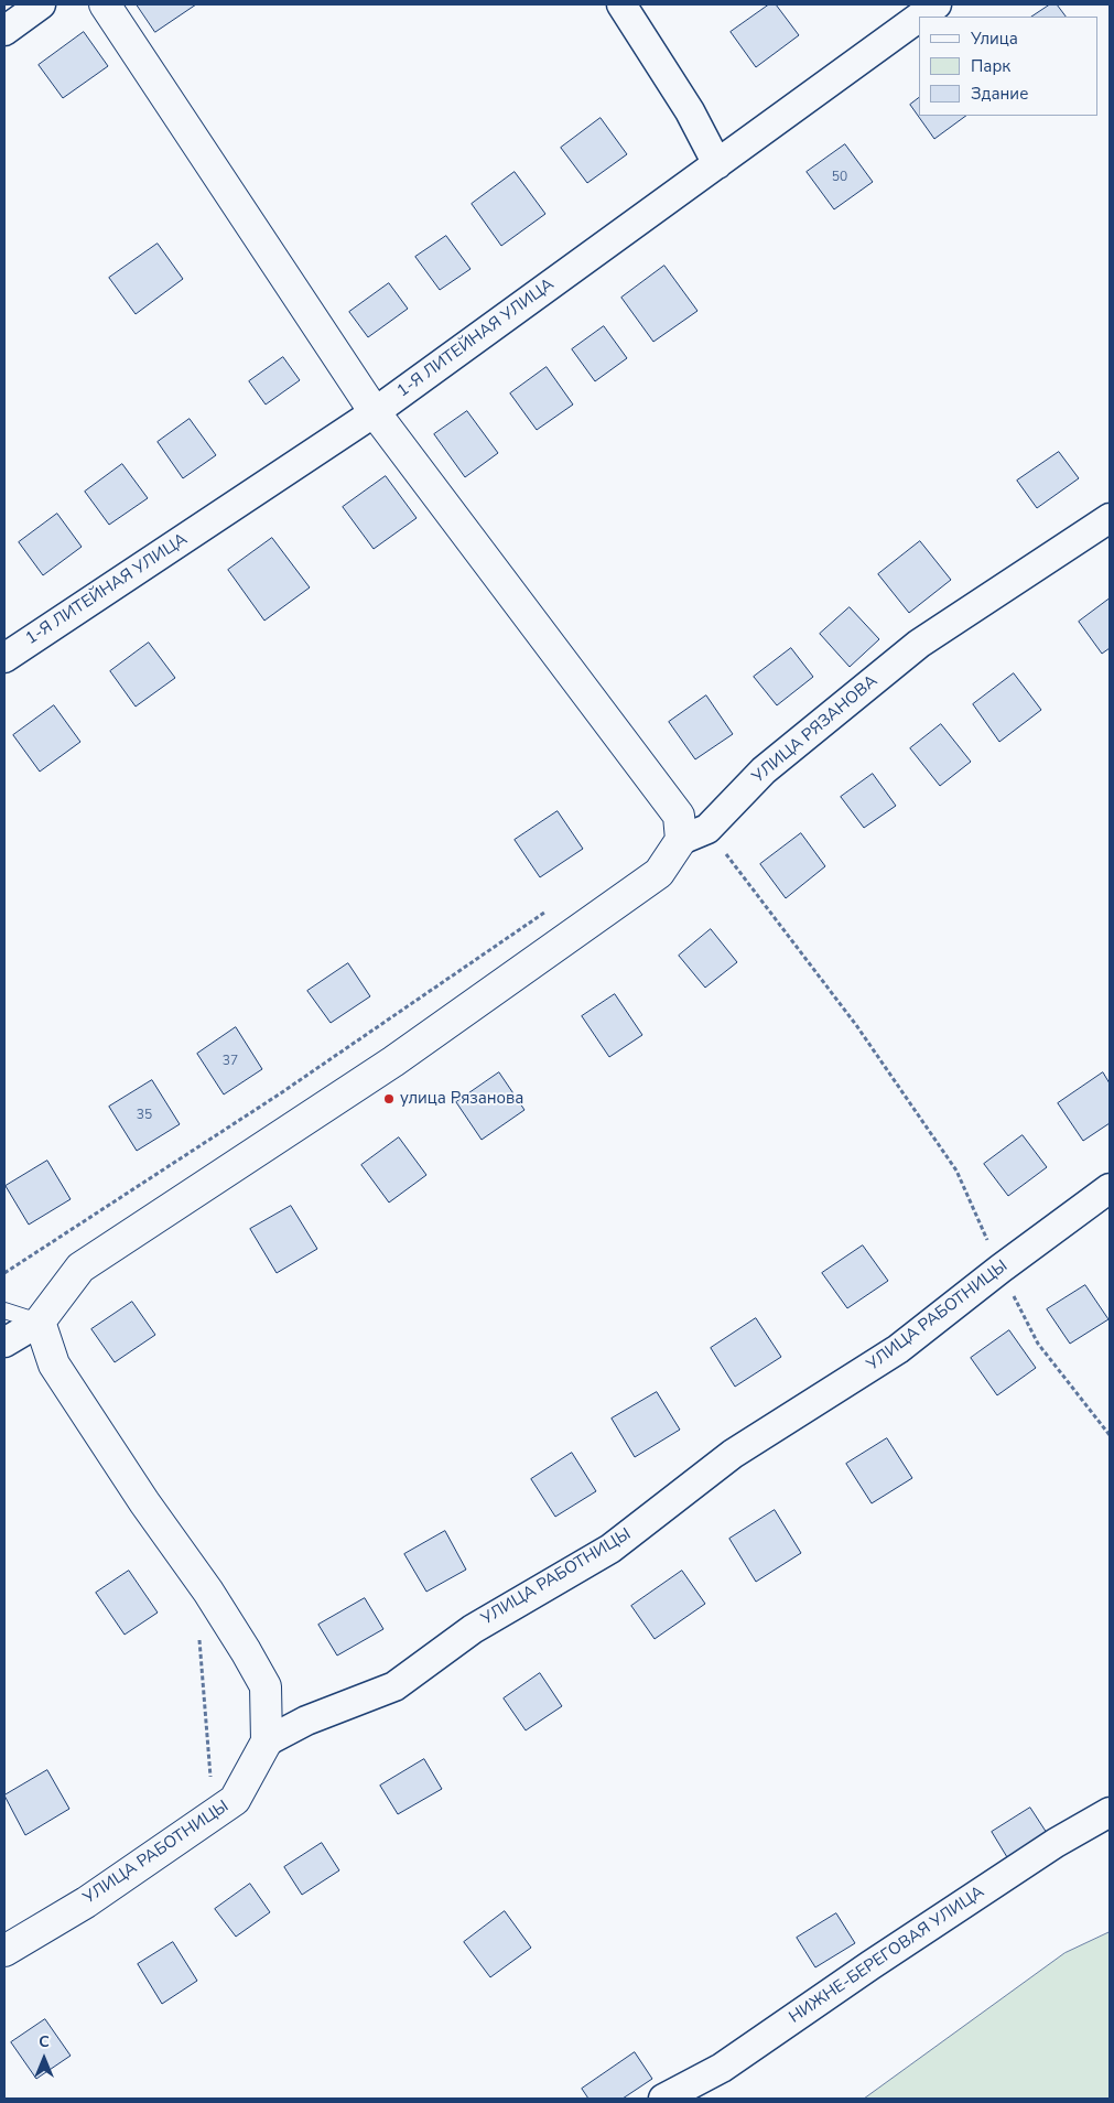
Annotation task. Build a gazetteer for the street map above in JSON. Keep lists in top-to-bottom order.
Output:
{
  "streets": {
    "street": [
      "1-Я ЛИТЕЙНАЯ УЛИЦА",
      "УЛИЦА РЯЗАНОВА",
      "УЛИЦА РАБОТНИЦЫ",
      "НИЖНЕ-БЕРЕГОВАЯ УЛИЦА"
    ]
  },
  "places": ["улица Рязанова"],
  "house_numbers": ["50", "37", "35"],
  "legend": ["Улица", "Парк", "Здание"],
  "north": "top"
}
